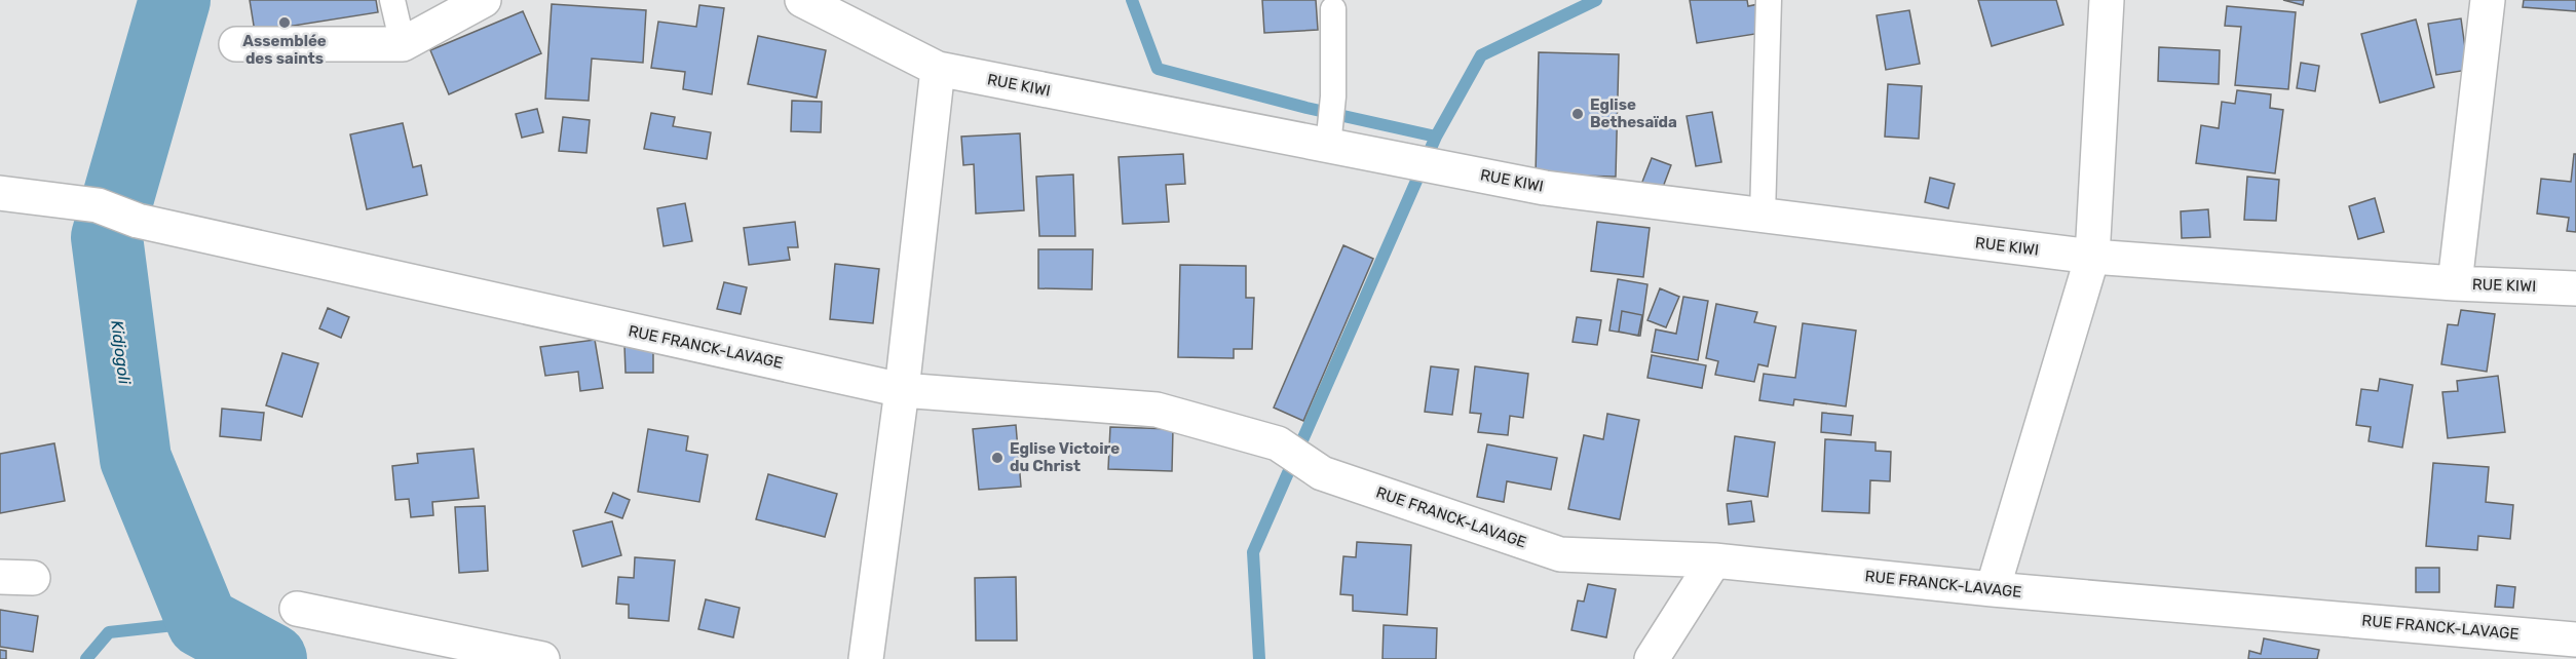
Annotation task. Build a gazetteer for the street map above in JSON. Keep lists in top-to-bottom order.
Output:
{
  "streets": {
    "street": ["RUE KIWI", "RUE FRANCK-LAVAGE"]
  },
  "water": ["Kidjogoli"],
  "places": ["Assemblée des saints", "Eglise Bethesaïda", "Eglise Victoire du Christ"]
}
